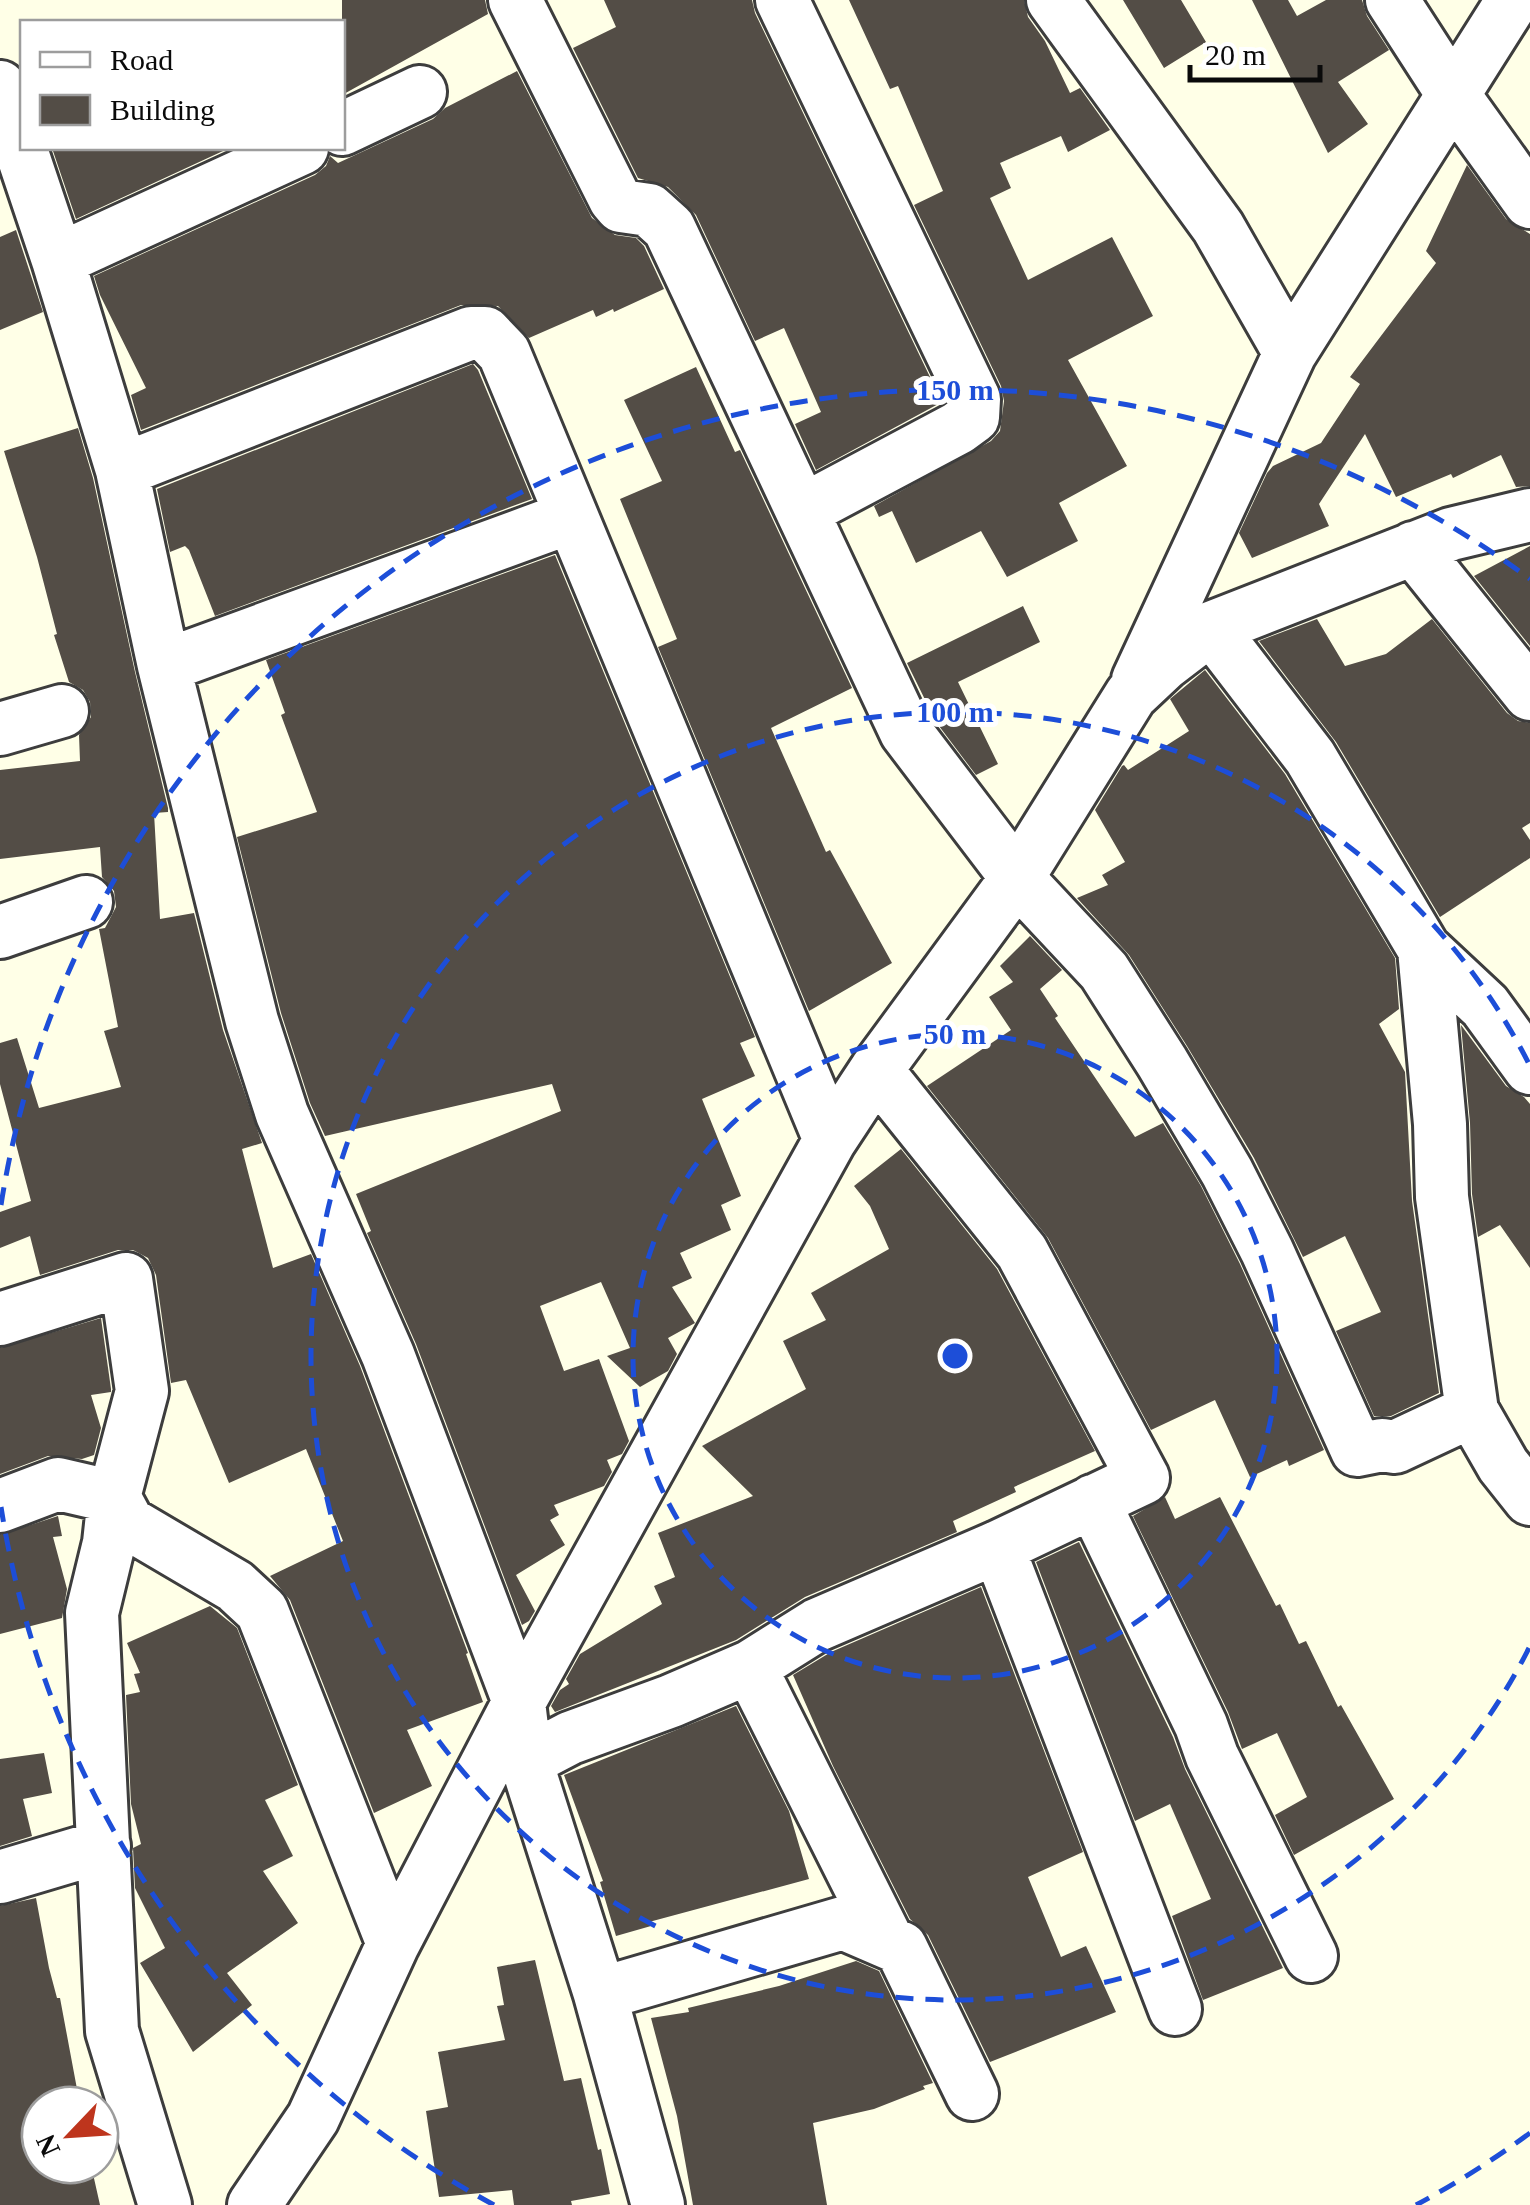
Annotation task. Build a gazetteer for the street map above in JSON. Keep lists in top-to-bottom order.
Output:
{
  "legend": ["Road", "Building"],
  "scale_bar": "20 m",
  "north": "bottom left",
  "rings": ["150 m", "100 m", "50 m"]
}
